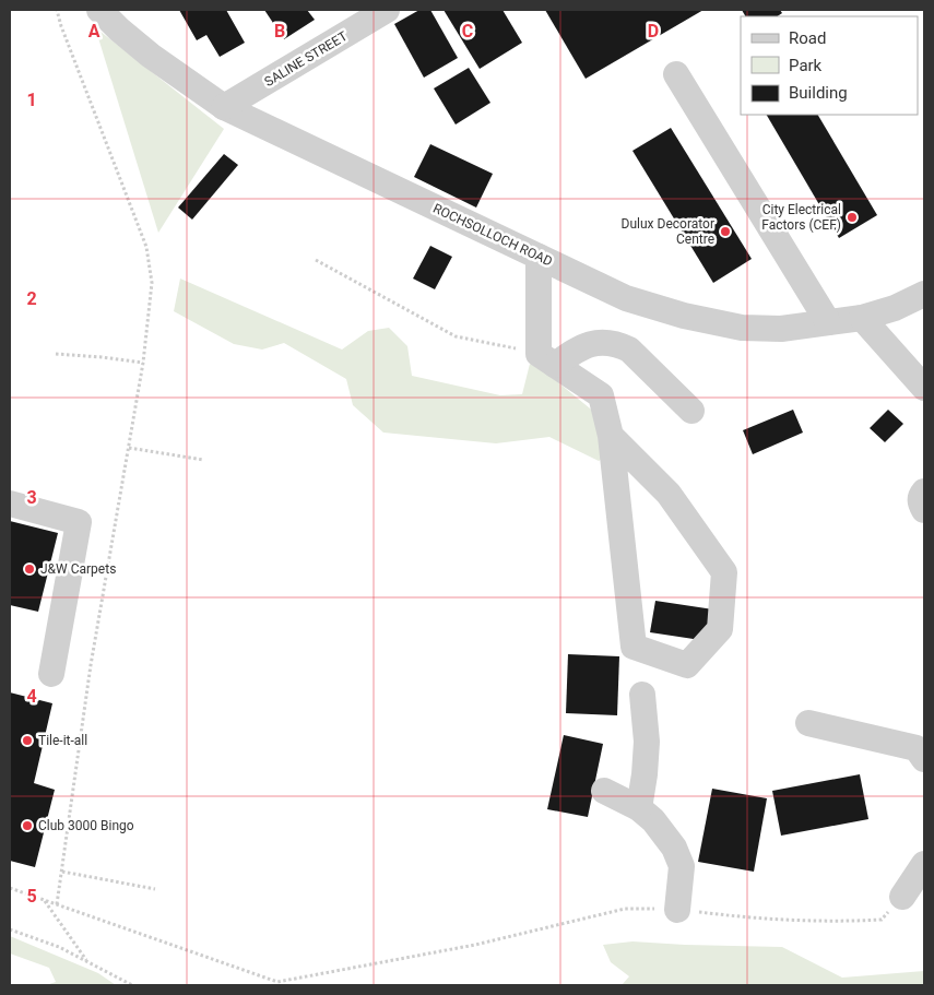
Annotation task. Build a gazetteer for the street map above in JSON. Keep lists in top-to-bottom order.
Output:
{
  "streets": {
    "street": ["SALINE STREET", "ROCHSOLLOCH ROAD"]
  },
  "crossings": [
    ["SALINE STREET", "ROCHSOLLOCH ROAD"]
  ],
  "places": [
    "City Electrical Factors (CEF)",
    "Dulux Decorator Centre",
    "J&W Carpets",
    "Tile-it-all",
    "Club 3000 Bingo"
  ],
  "legend": ["Road", "Park", "Building"],
  "grid": {
    "columns": [
      "A",
      "B",
      "C",
      "D"
    ],
    "rows": [
      "1",
      "2",
      "3",
      "4",
      "5"
    ]
  }
}
